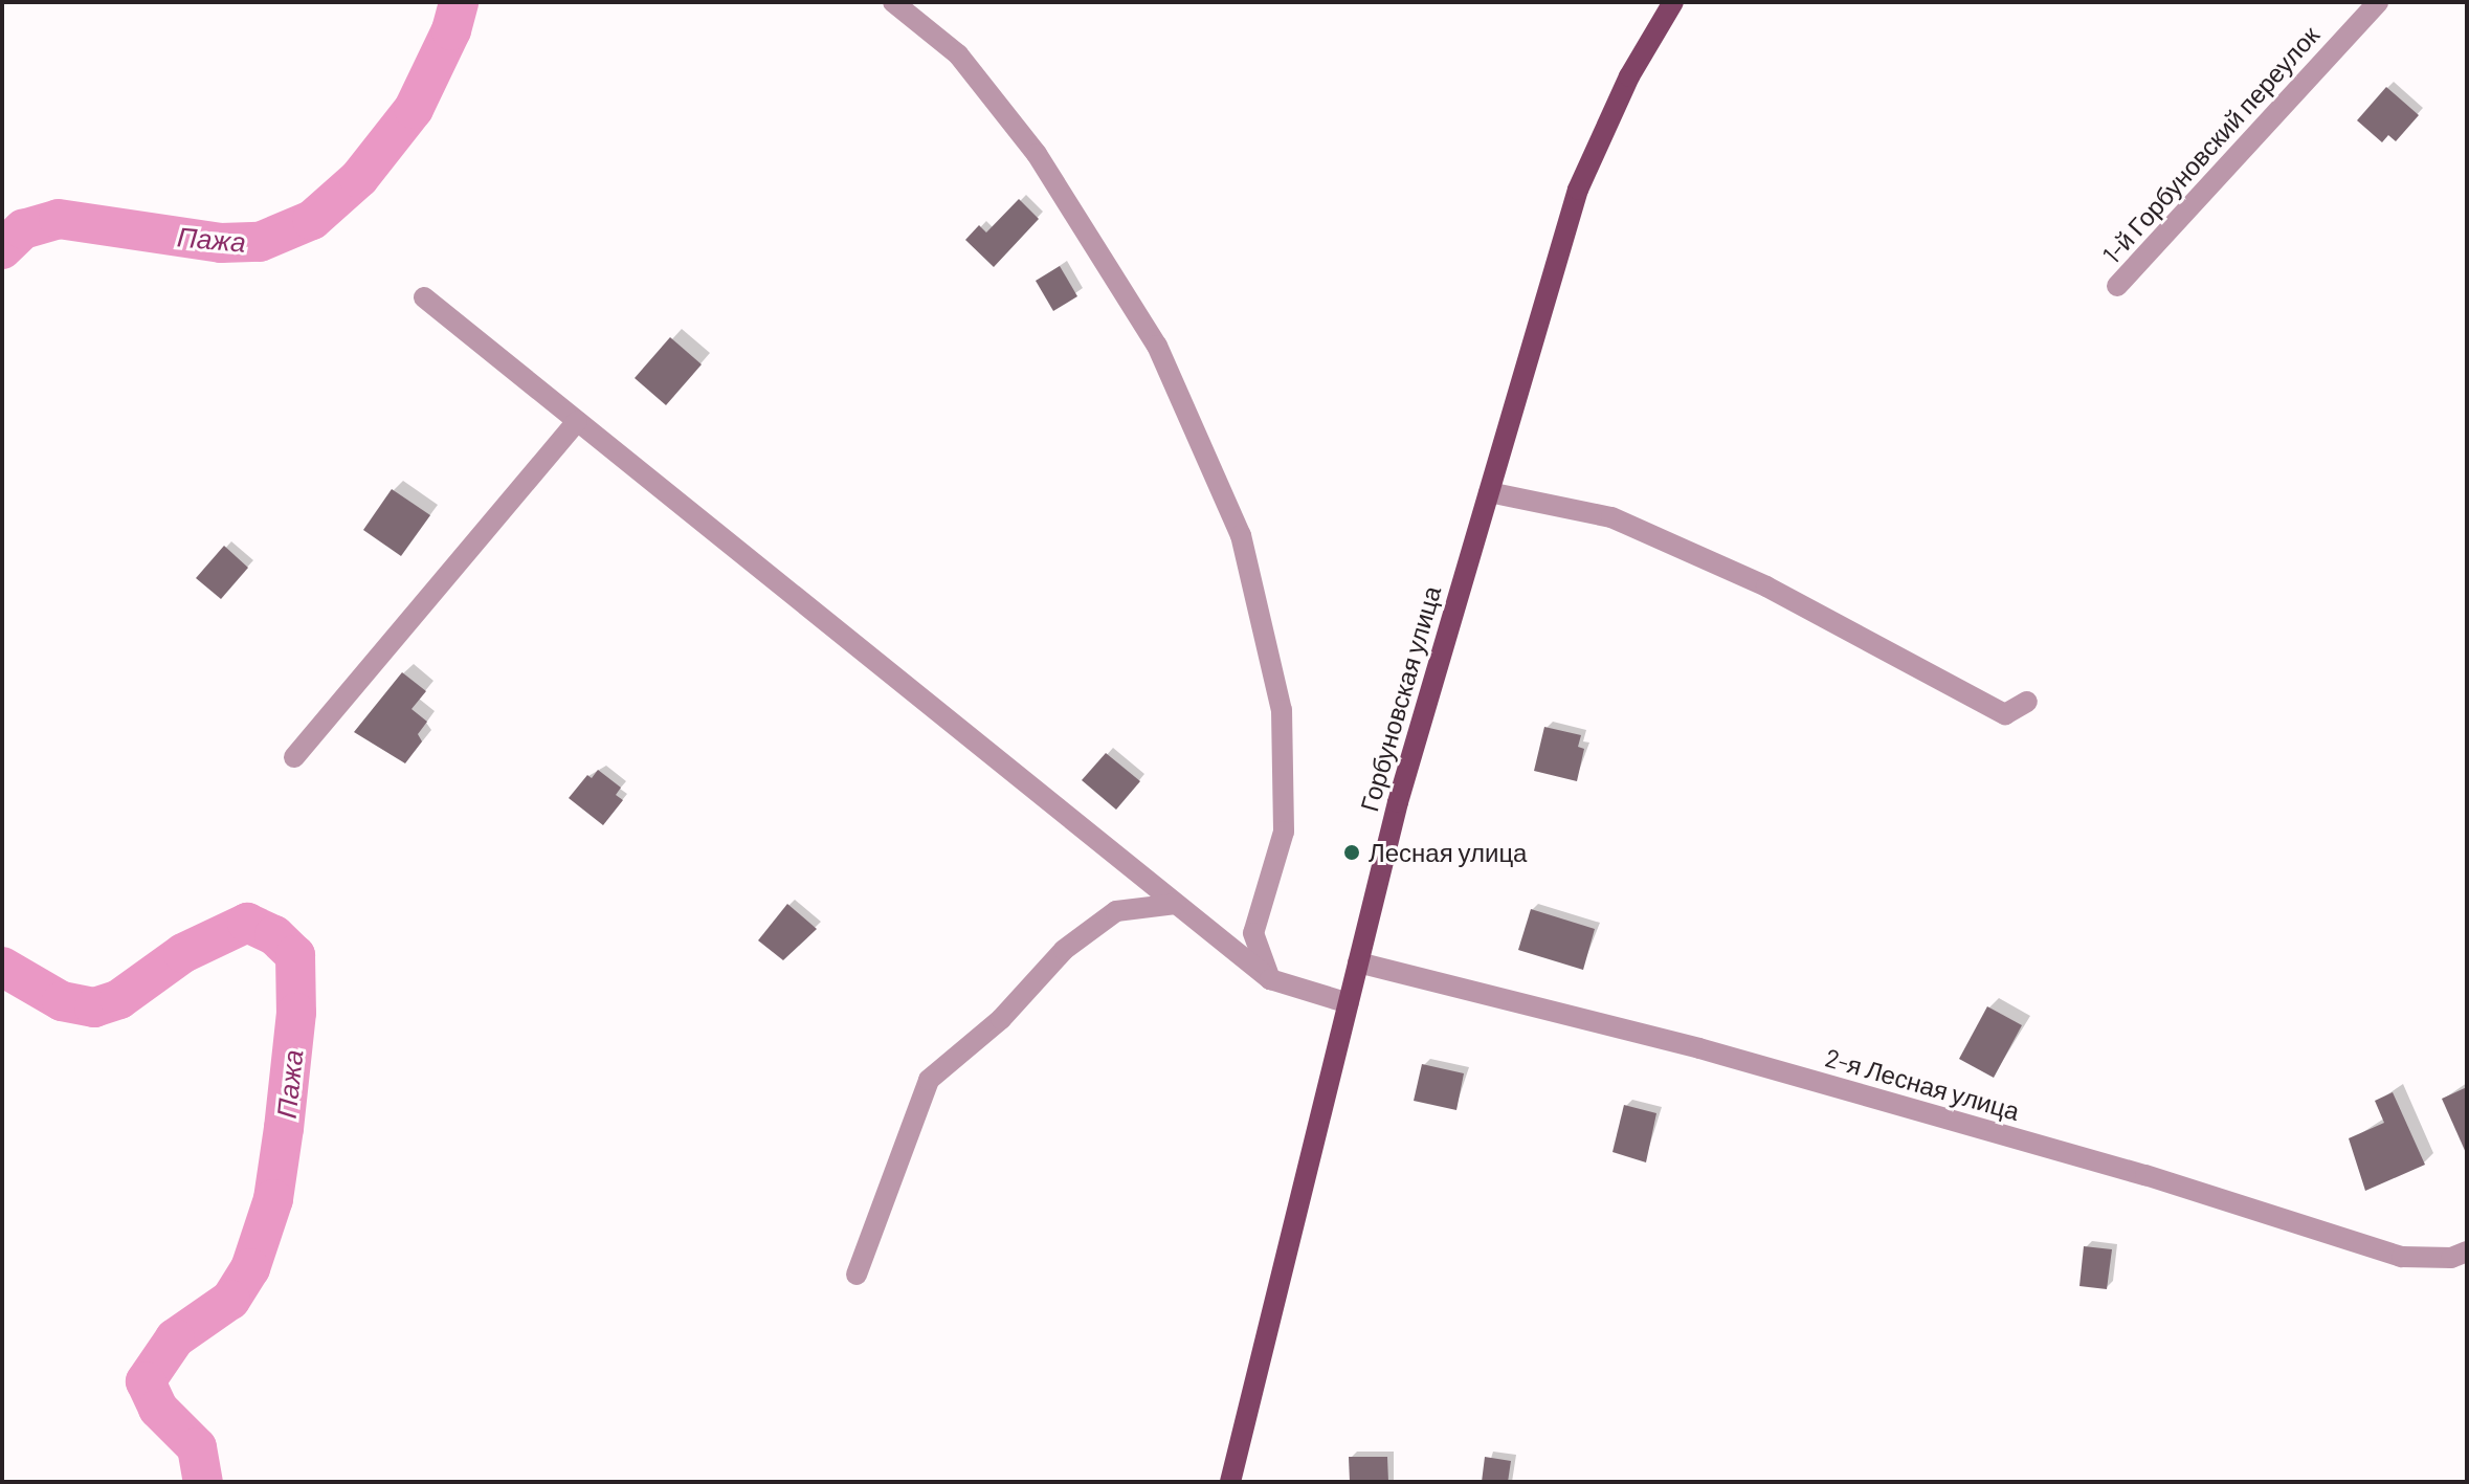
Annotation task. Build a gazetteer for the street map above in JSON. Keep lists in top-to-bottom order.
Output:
{
  "streets": {
    "main road": ["Горбуновская улица"],
    "street": ["1-й Горбуновский переулок", "2-я Лесная улица"]
  },
  "crossings": [
    ["Горбуновская улица", "2-я Лесная улица"]
  ],
  "water": ["Пажа"],
  "places": ["Лесная улица"]
}
